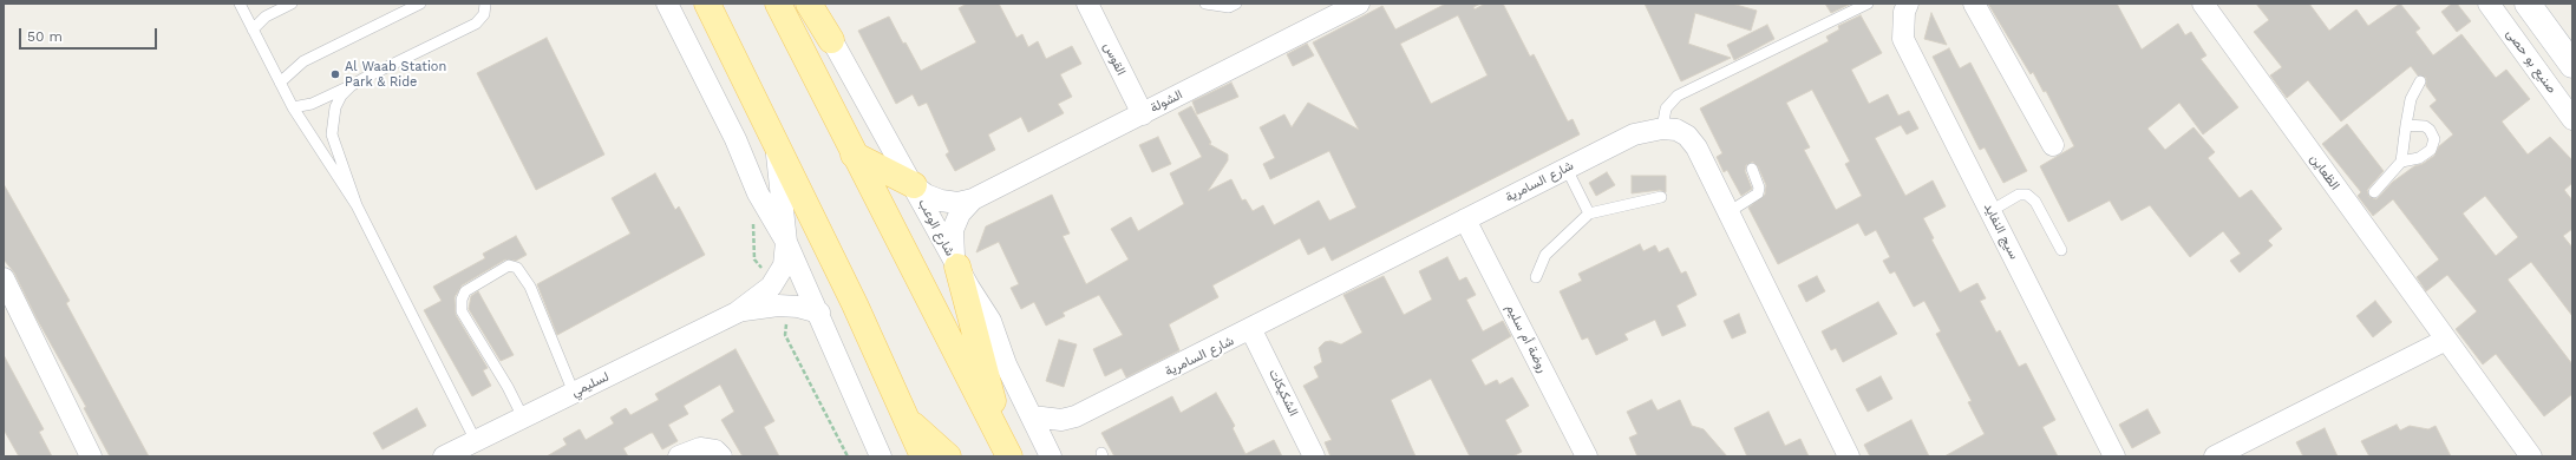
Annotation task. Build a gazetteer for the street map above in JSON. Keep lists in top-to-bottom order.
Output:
{
  "streets": {
    "street": [
      "القوس",
      "صنيع بو حصى",
      "الشولة",
      "الظعاين",
      "شارع السامرية",
      "شارع الوعب",
      "سيج النفايد",
      "روضة أم سليم",
      "لسليمي",
      "الشكيكات"
    ]
  },
  "crossings": [
    ["القوس", "الشولة"],
    ["الشولة", "شارع الوعب"],
    ["شارع السامرية", "شارع الوعب"],
    ["شارع السامرية", "روضة أم سليم"],
    ["شارع السامرية", "الشكيكات"]
  ],
  "places": ["Al Waab Station Park & Ride"],
  "scale_bar": "50 m"
}
